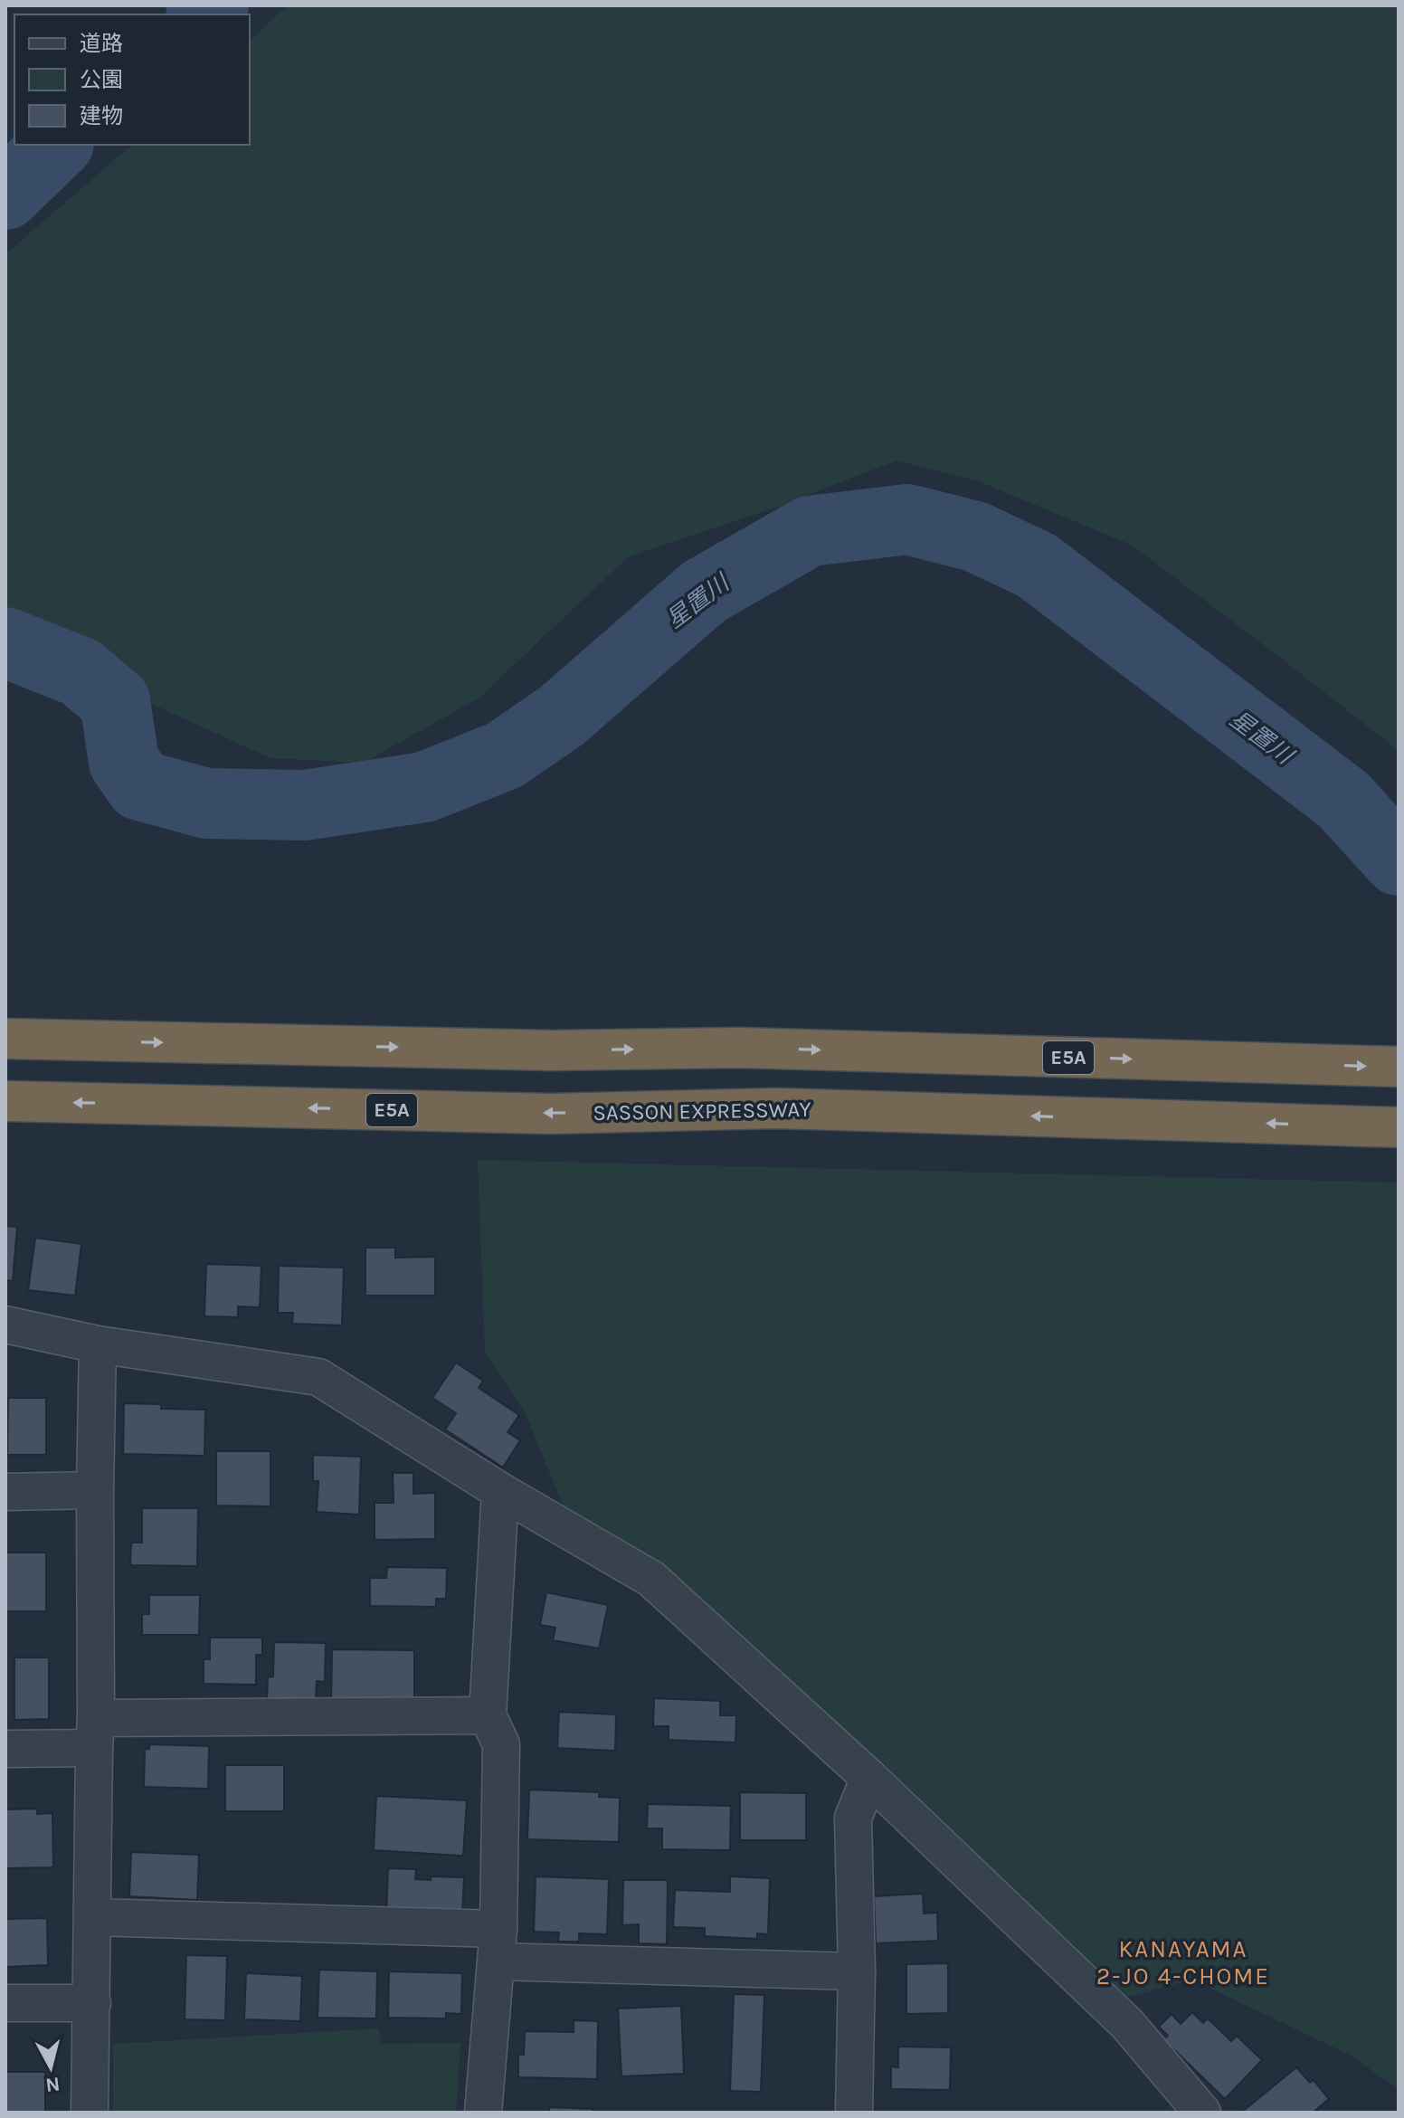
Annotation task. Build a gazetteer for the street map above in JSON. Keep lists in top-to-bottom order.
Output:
{
  "streets": {
    "highway": ["E5A", "SASSON EXPRESSWAY"]
  },
  "districts": ["KANAYAMA 2-JO 4-CHOME"],
  "water": ["星置川"],
  "legend": ["道路", "公園", "建物"],
  "north": "bottom"
}
